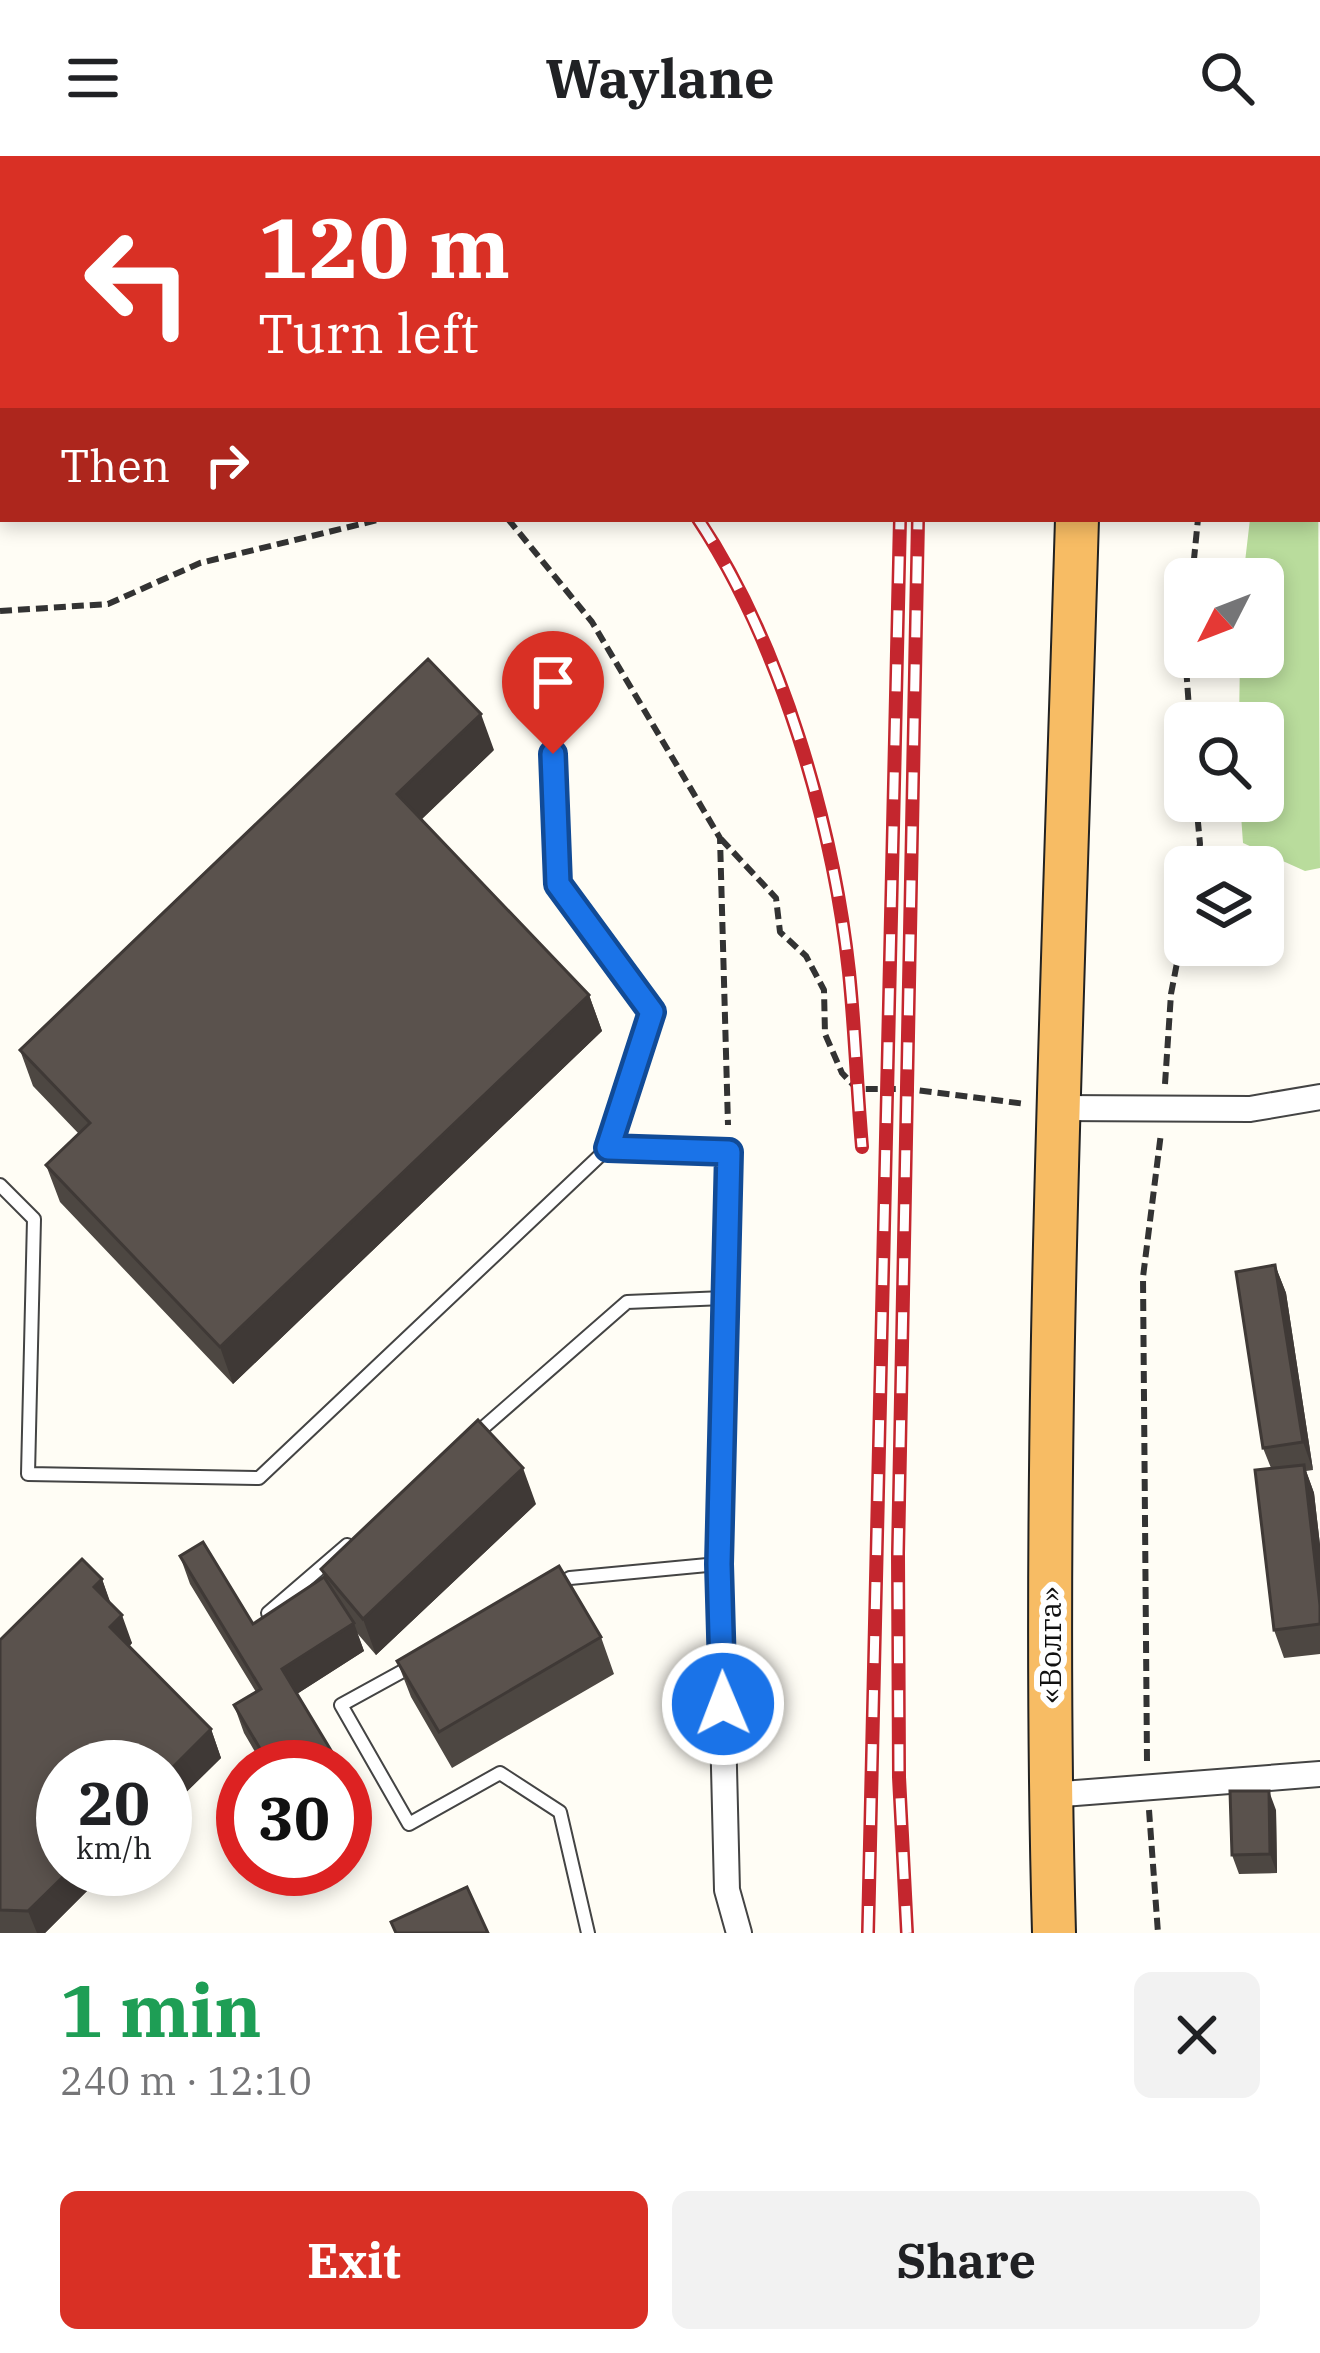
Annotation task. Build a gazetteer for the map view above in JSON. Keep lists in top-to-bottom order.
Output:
{
  "streets": {
    "highway": ["«Волга»"]
  },
  "north": "bottom left",
  "page": {
    "header": "Waylane",
    "turn": ["120 m", "Turn left"],
    "then": "Then",
    "speed": "20 km/h",
    "limit": "30",
    "heading": ["1 min", "240 m · 12:10"],
    "buttons": ["Exit", "Share"]
  }
}
